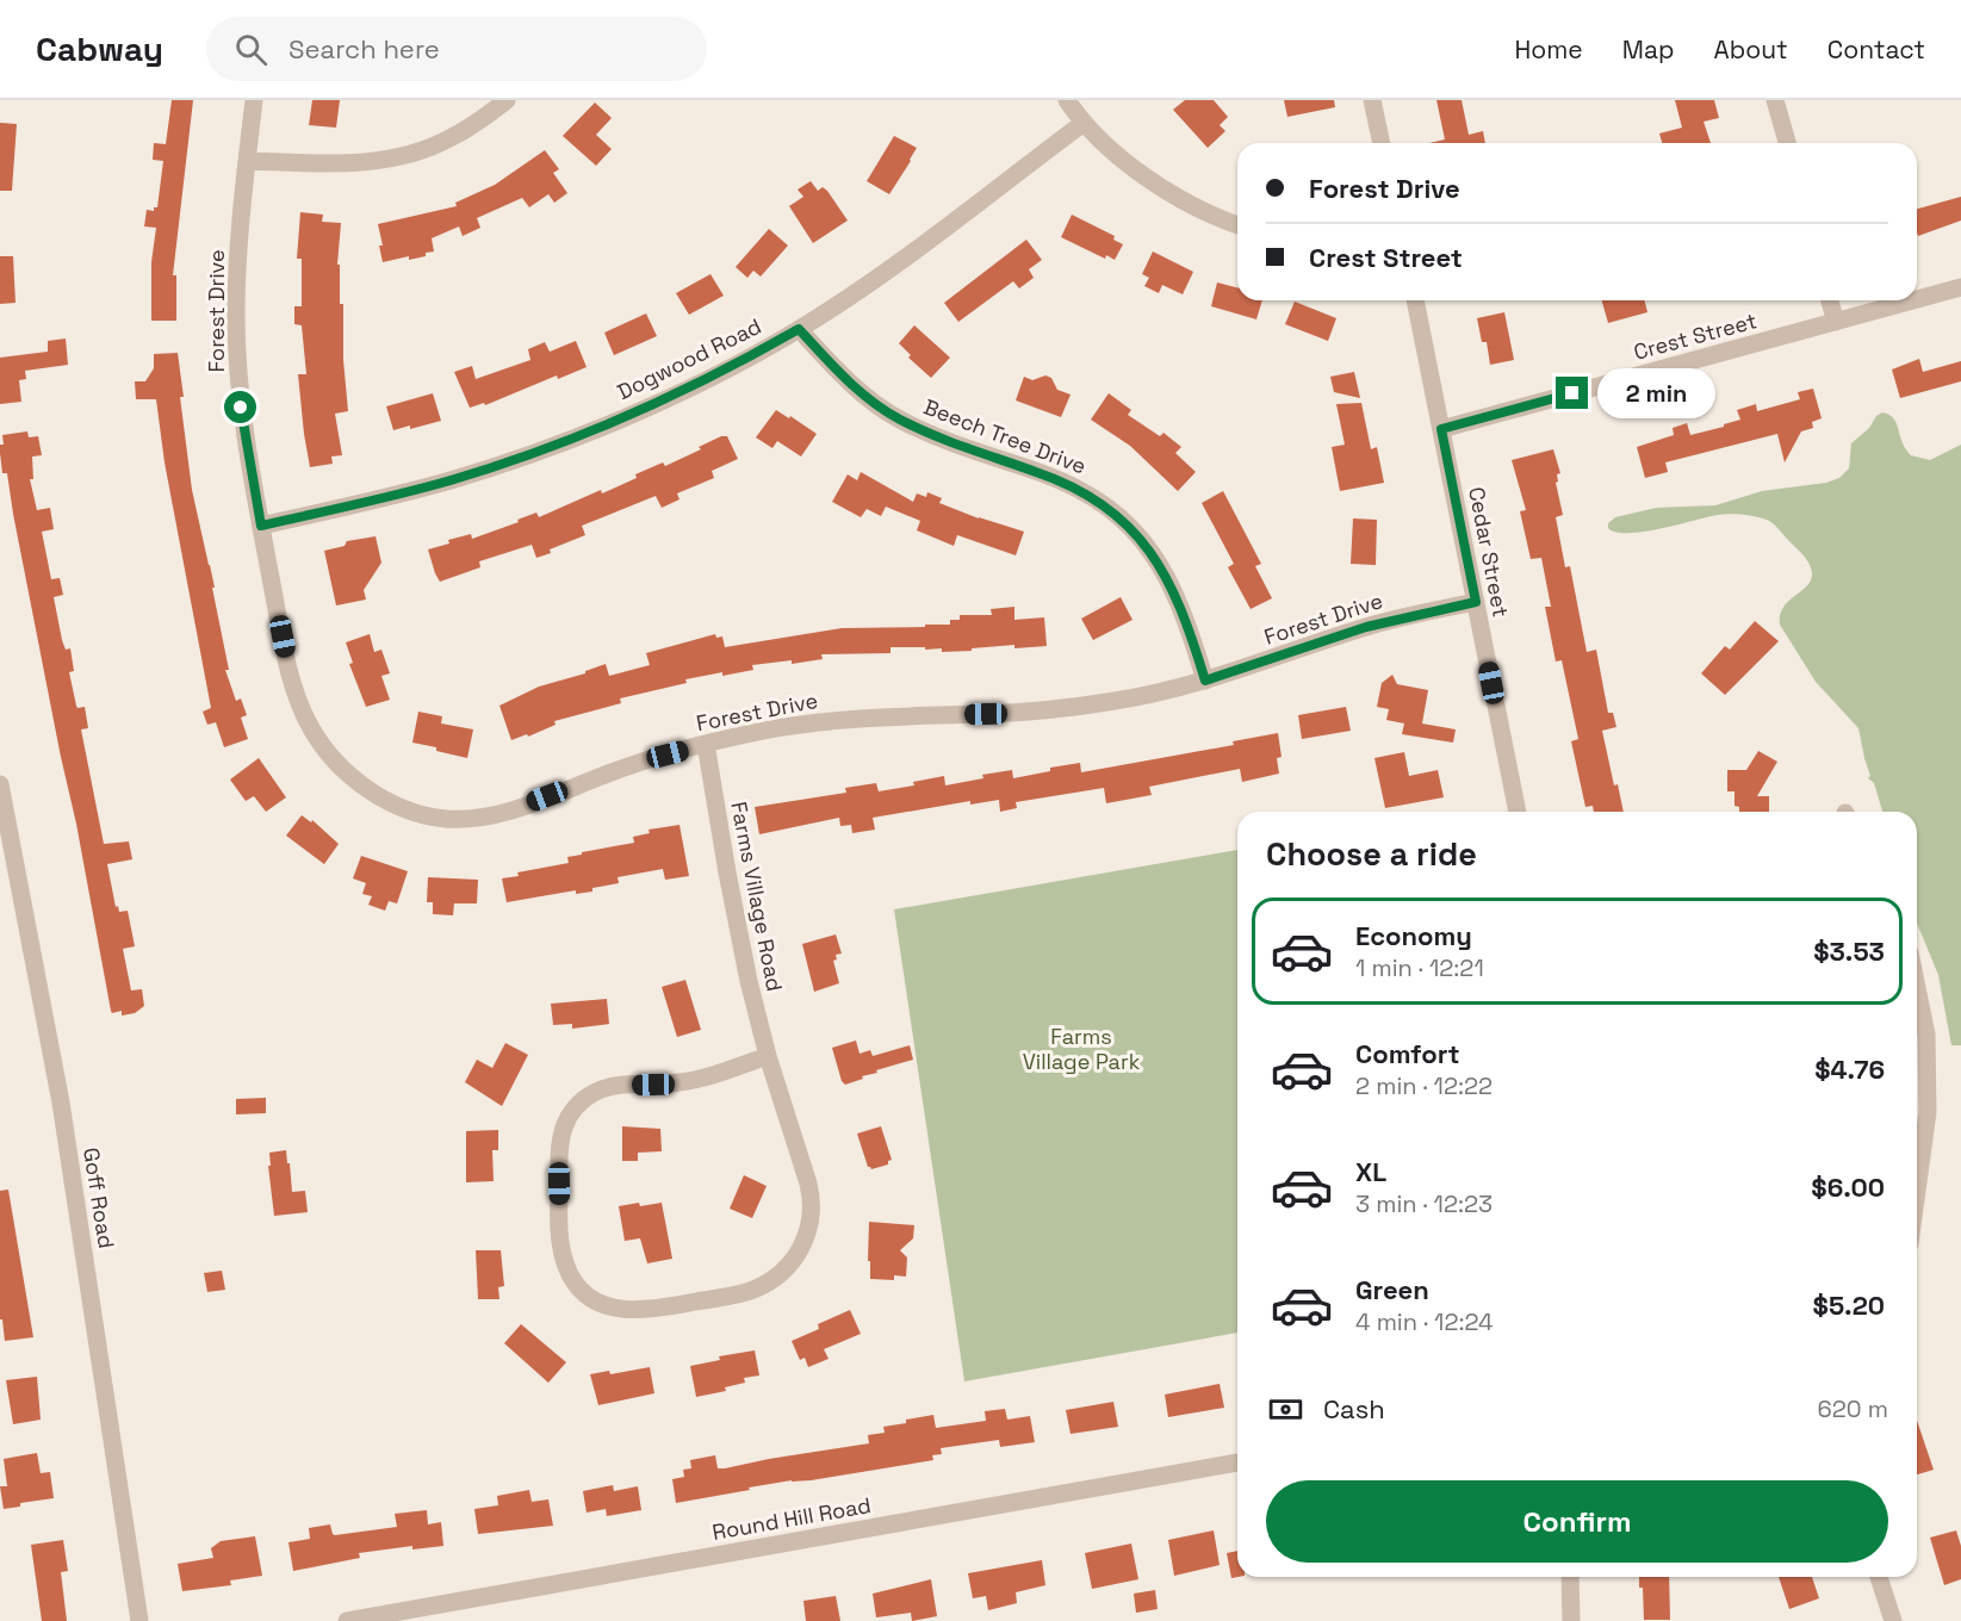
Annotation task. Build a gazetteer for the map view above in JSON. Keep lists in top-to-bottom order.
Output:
{
  "streets": {
    "street": [
      "Forest Drive",
      "Crest Street",
      "Dogwood Road",
      "Beech Tree Drive",
      "Cedar Street",
      "Farms Village Road",
      "Goff Road",
      "Round Hill Road"
    ]
  },
  "crossings": [
    ["Forest Drive", "Dogwood Road"],
    ["Forest Drive", "Beech Tree Drive"],
    ["Forest Drive", "Cedar Street"],
    ["Forest Drive", "Farms Village Road"],
    ["Crest Street", "Cedar Street"],
    ["Dogwood Road", "Beech Tree Drive"]
  ],
  "parks": ["Farms Village Park"],
  "page": {
    "header": "Cabway",
    "search": "Search here",
    "nav": [
      "Home",
      "Map",
      "About",
      "Contact"
    ],
    "banner": ["Forest Drive", "Crest Street"],
    "bubble": "2 min",
    "heading": "Choose a ride",
    "list": [
      {
        "name": "Economy",
        "note": "1 min · 12:21",
        "value": "$3.53"
      },
      {
        "name": "Comfort",
        "note": "2 min · 12:22",
        "value": "$4.76"
      },
      {
        "name": "XL",
        "note": "3 min · 12:23",
        "value": "$6.00"
      },
      {
        "name": "Green",
        "note": "4 min · 12:24",
        "value": "$5.20"
      }
    ],
    "pay": ["Cash", "620 m"],
    "buttons": "Confirm"
  }
}
